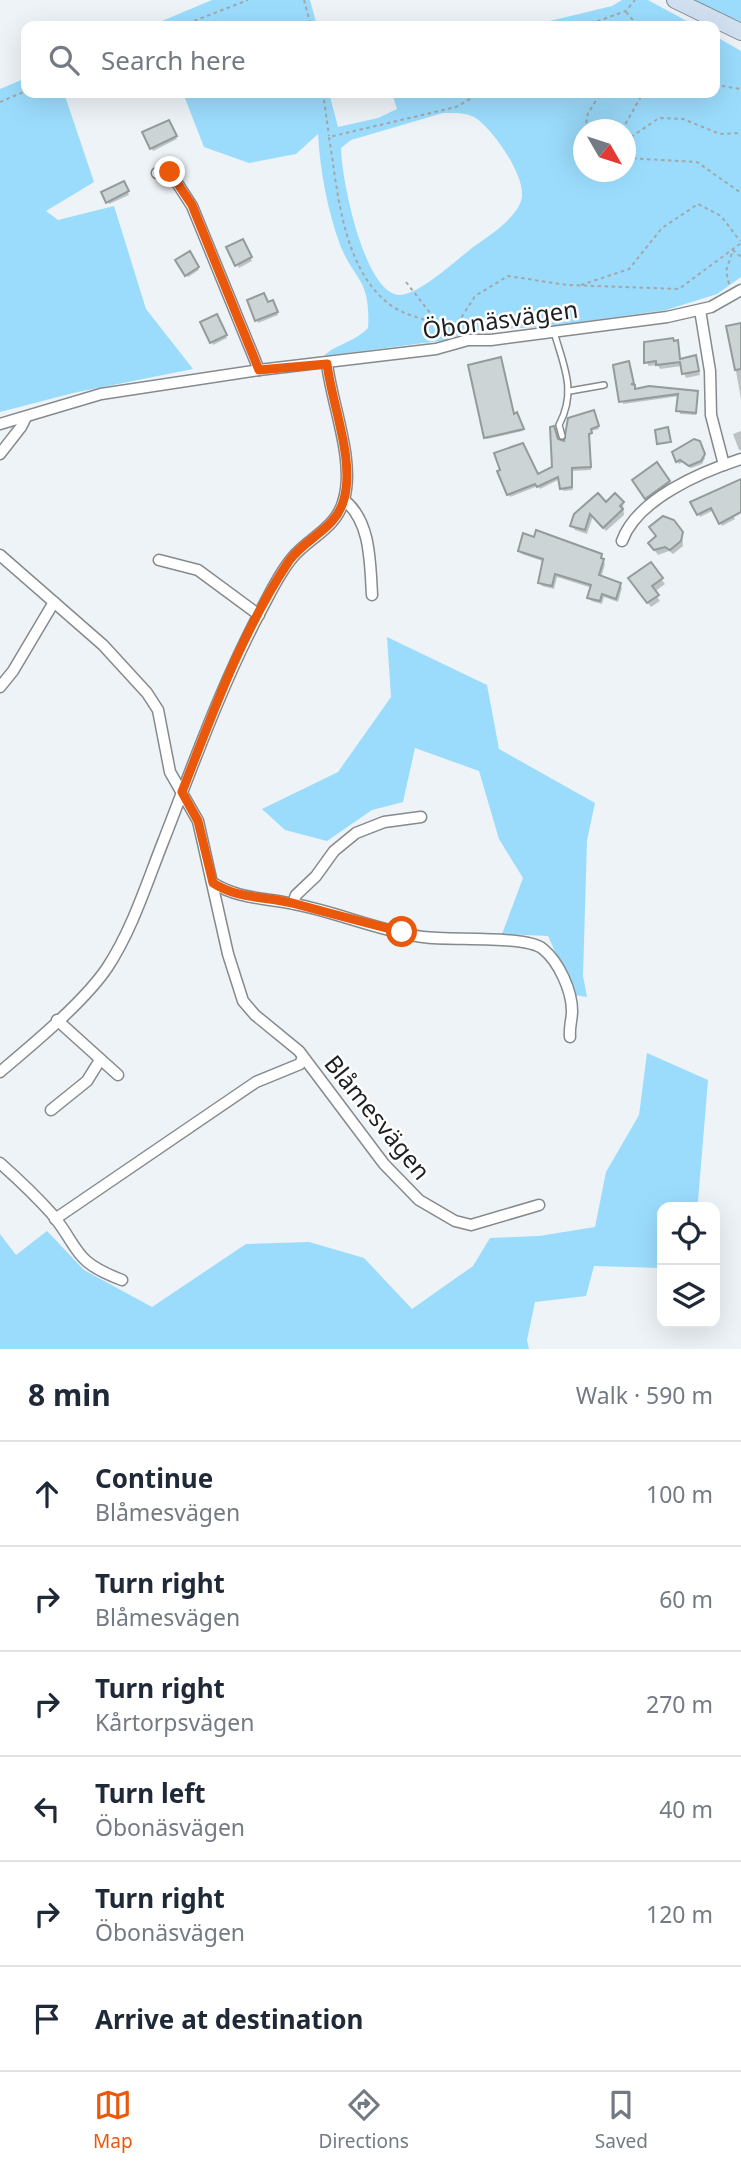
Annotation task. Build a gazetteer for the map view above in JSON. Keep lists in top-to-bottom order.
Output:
{
  "streets": {
    "street": ["Öbonäsvägen", "Blåmesvägen"]
  },
  "north": "bottom right",
  "page": {
    "search": "Search here",
    "heading": ["8 min", "Walk · 590 m"],
    "list": [
      ["Continue", "Blåmesvägen", "100 m"],
      ["Turn right", "Blåmesvägen", "60 m"],
      ["Turn right", "Kårtorpsvägen", "270 m"],
      ["Turn left", "Öbonäsvägen", "40 m"],
      ["Turn right", "Öbonäsvägen", "120 m"],
      "Arrive at destination"
    ],
    "nav": ["Map", "Directions", "Saved"]
  }
}
